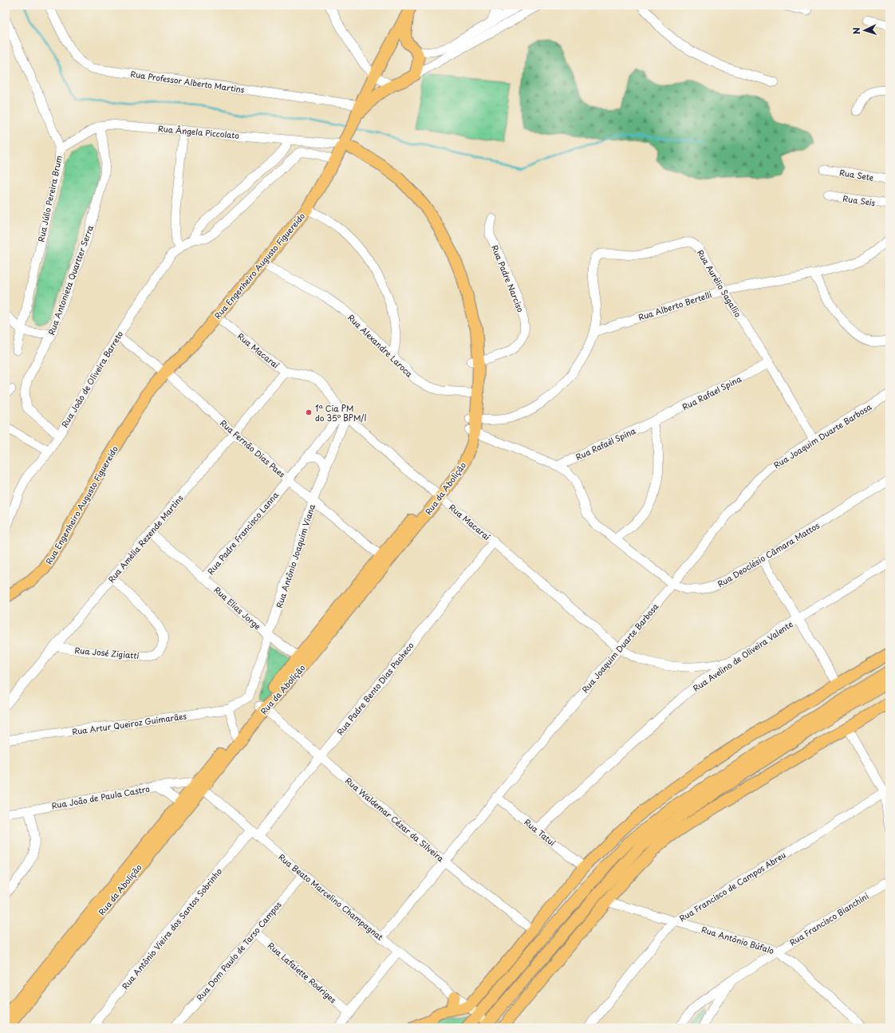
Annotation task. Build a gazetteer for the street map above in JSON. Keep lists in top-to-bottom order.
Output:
{
  "streets": {
    "main road": ["Rua Engenheiro Augusto Figuereido", "Rua da Abolição"],
    "street": [
      "Rua Professor Alberto Martins",
      "Rua Ângela Piccolato",
      "Rua Sete",
      "Rua Júlio Pereira Brum",
      "Rua Seis",
      "Rua Padre Narciso",
      "Rua Antonieta Quartter Serra",
      "Rua Aurélio Sagallio",
      "Rua Alberto Bertelli",
      "Rua Alexandre Laroca",
      "Rua Macaraí",
      "Rua João de Oliveira Barreto",
      "Rua Rafael Spina",
      "Rua Joaquim Duarte Barbosa",
      "Rua Rafaél Spina",
      "Rua Fernão Dias Paes",
      "Rua Padre Francisco Lanna",
      "Rua Amélia Rezende Martins",
      "Rua Deoclésio Câmara Mattos",
      "Rua Antônio Joaquim Viana",
      "Rua Elias Jorge",
      "Rua José Zigiatti",
      "Rua Avelino de Oliveira Valente",
      "Rua Padre Bento Dias Pacheco",
      "Rua Artur Queiroz Guimarães",
      "Rua João de Paula Castro",
      "Rua Waldemar Cézar da Silveira",
      "Rua Tatuí",
      "Rua Francisco de Campos Abreu",
      "Rua Beato Marcelino Champagnat",
      "Rua Francisco Bianchini",
      "Rua Antônio Vieira dos Santos Sobrinho",
      "Rua Antônio Búfalo",
      "Rua Dom Paulo de Tarso Campos",
      "Rua Lafaiette Rodriges"
    ]
  },
  "crossings": [
    ["Rua Professor Alberto Martins", "Rua Engenheiro Augusto Figuereido"],
    ["Rua Ângela Piccolato", "Rua Júlio Pereira Brum"],
    ["Rua Ângela Piccolato", "Rua Engenheiro Augusto Figuereido"],
    ["Rua Ângela Piccolato", "Rua Antonieta Quartter Serra"],
    ["Rua Ângela Piccolato", "Rua João de Oliveira Barreto"],
    ["Rua Ângela Piccolato", "Rua da Abolição"],
    ["Rua Engenheiro Augusto Figuereido", "Rua Alexandre Laroca"],
    ["Rua Engenheiro Augusto Figuereido", "Rua Macaraí"],
    ["Rua Engenheiro Augusto Figuereido", "Rua Fernão Dias Paes"],
    ["Rua Engenheiro Augusto Figuereido", "Rua da Abolição"],
    ["Rua Padre Narciso", "Rua da Abolição"],
    ["Rua Antonieta Quartter Serra", "Rua João de Oliveira Barreto"],
    ["Rua Aurélio Sagallio", "Rua Alberto Bertelli"],
    ["Rua Aurélio Sagallio", "Rua Rafael Spina"],
    ["Rua Aurélio Sagallio", "Rua Joaquim Duarte Barbosa"],
    ["Rua Alexandre Laroca", "Rua da Abolição"],
    ["Rua Macaraí", "Rua Joaquim Duarte Barbosa"],
    ["Rua Macaraí", "Rua da Abolição"],
    ["Rua Macaraí", "Rua Padre Francisco Lanna"],
    ["Rua Macaraí", "Rua Amélia Rezende Martins"],
    ["Rua Macaraí", "Rua Antônio Joaquim Viana"],
    ["Rua Macaraí", "Rua Avelino de Oliveira Valente"],
    ["Rua Macaraí", "Rua Padre Bento Dias Pacheco"],
    ["Rua João de Oliveira Barreto", "Rua Fernão Dias Paes"],
    ["Rua Rafael Spina", "Rua Rafaél Spina"],
    ["Rua Joaquim Duarte Barbosa", "Rua Deoclésio Câmara Mattos"],
    ["Rua Joaquim Duarte Barbosa", "Rua Waldemar Cézar da Silveira"],
    ["Rua Joaquim Duarte Barbosa", "Rua Tatuí"],
    ["Rua Joaquim Duarte Barbosa", "Rua Beato Marcelino Champagnat"],
    ["Rua Rafaél Spina", "Rua Deoclésio Câmara Mattos"],
    ["Rua Fernão Dias Paes", "Rua da Abolição"],
    ["Rua Fernão Dias Paes", "Rua Padre Francisco Lanna"],
    ["Rua Fernão Dias Paes", "Rua Amélia Rezende Martins"],
    ["Rua Fernão Dias Paes", "Rua Antônio Joaquim Viana"],
    ["Rua da Abolição", "Rua Elias Jorge"],
    ["Rua da Abolição", "Rua João de Paula Castro"],
    ["Rua da Abolição", "Rua Waldemar Cézar da Silveira"],
    ["Rua da Abolição", "Rua Beato Marcelino Champagnat"],
    ["Rua Padre Francisco Lanna", "Rua Antônio Joaquim Viana"],
    ["Rua Padre Francisco Lanna", "Rua Elias Jorge"],
    ["Rua Amélia Rezende Martins", "Rua Elias Jorge"],
    ["Rua Amélia Rezende Martins", "Rua José Zigiatti"],
    ["Rua Antônio Joaquim Viana", "Rua Elias Jorge"],
    ["Rua Antônio Joaquim Viana", "Rua Artur Queiroz Guimarães"],
    ["Rua Avelino de Oliveira Valente", "Rua Tatuí"],
    ["Rua Padre Bento Dias Pacheco", "Rua Waldemar Cézar da Silveira"],
    ["Rua Padre Bento Dias Pacheco", "Rua Beato Marcelino Champagnat"],
    ["Rua Padre Bento Dias Pacheco", "Rua Antônio Vieira dos Santos Sobrinho"],
    ["Rua João de Paula Castro", "Rua Beato Marcelino Champagnat"],
    ["Rua Francisco de Campos Abreu", "Rua Antônio Búfalo"],
    ["Rua Beato Marcelino Champagnat", "Rua Antônio Vieira dos Santos Sobrinho"],
    ["Rua Beato Marcelino Champagnat", "Rua Dom Paulo de Tarso Campos"],
    ["Rua Francisco Bianchini", "Rua Antônio Búfalo"],
    ["Rua Dom Paulo de Tarso Campos", "Rua Lafaiette Rodriges"]
  ],
  "places": ["1ª Cia PM do 35º BPM/I"],
  "north": "left"
}
